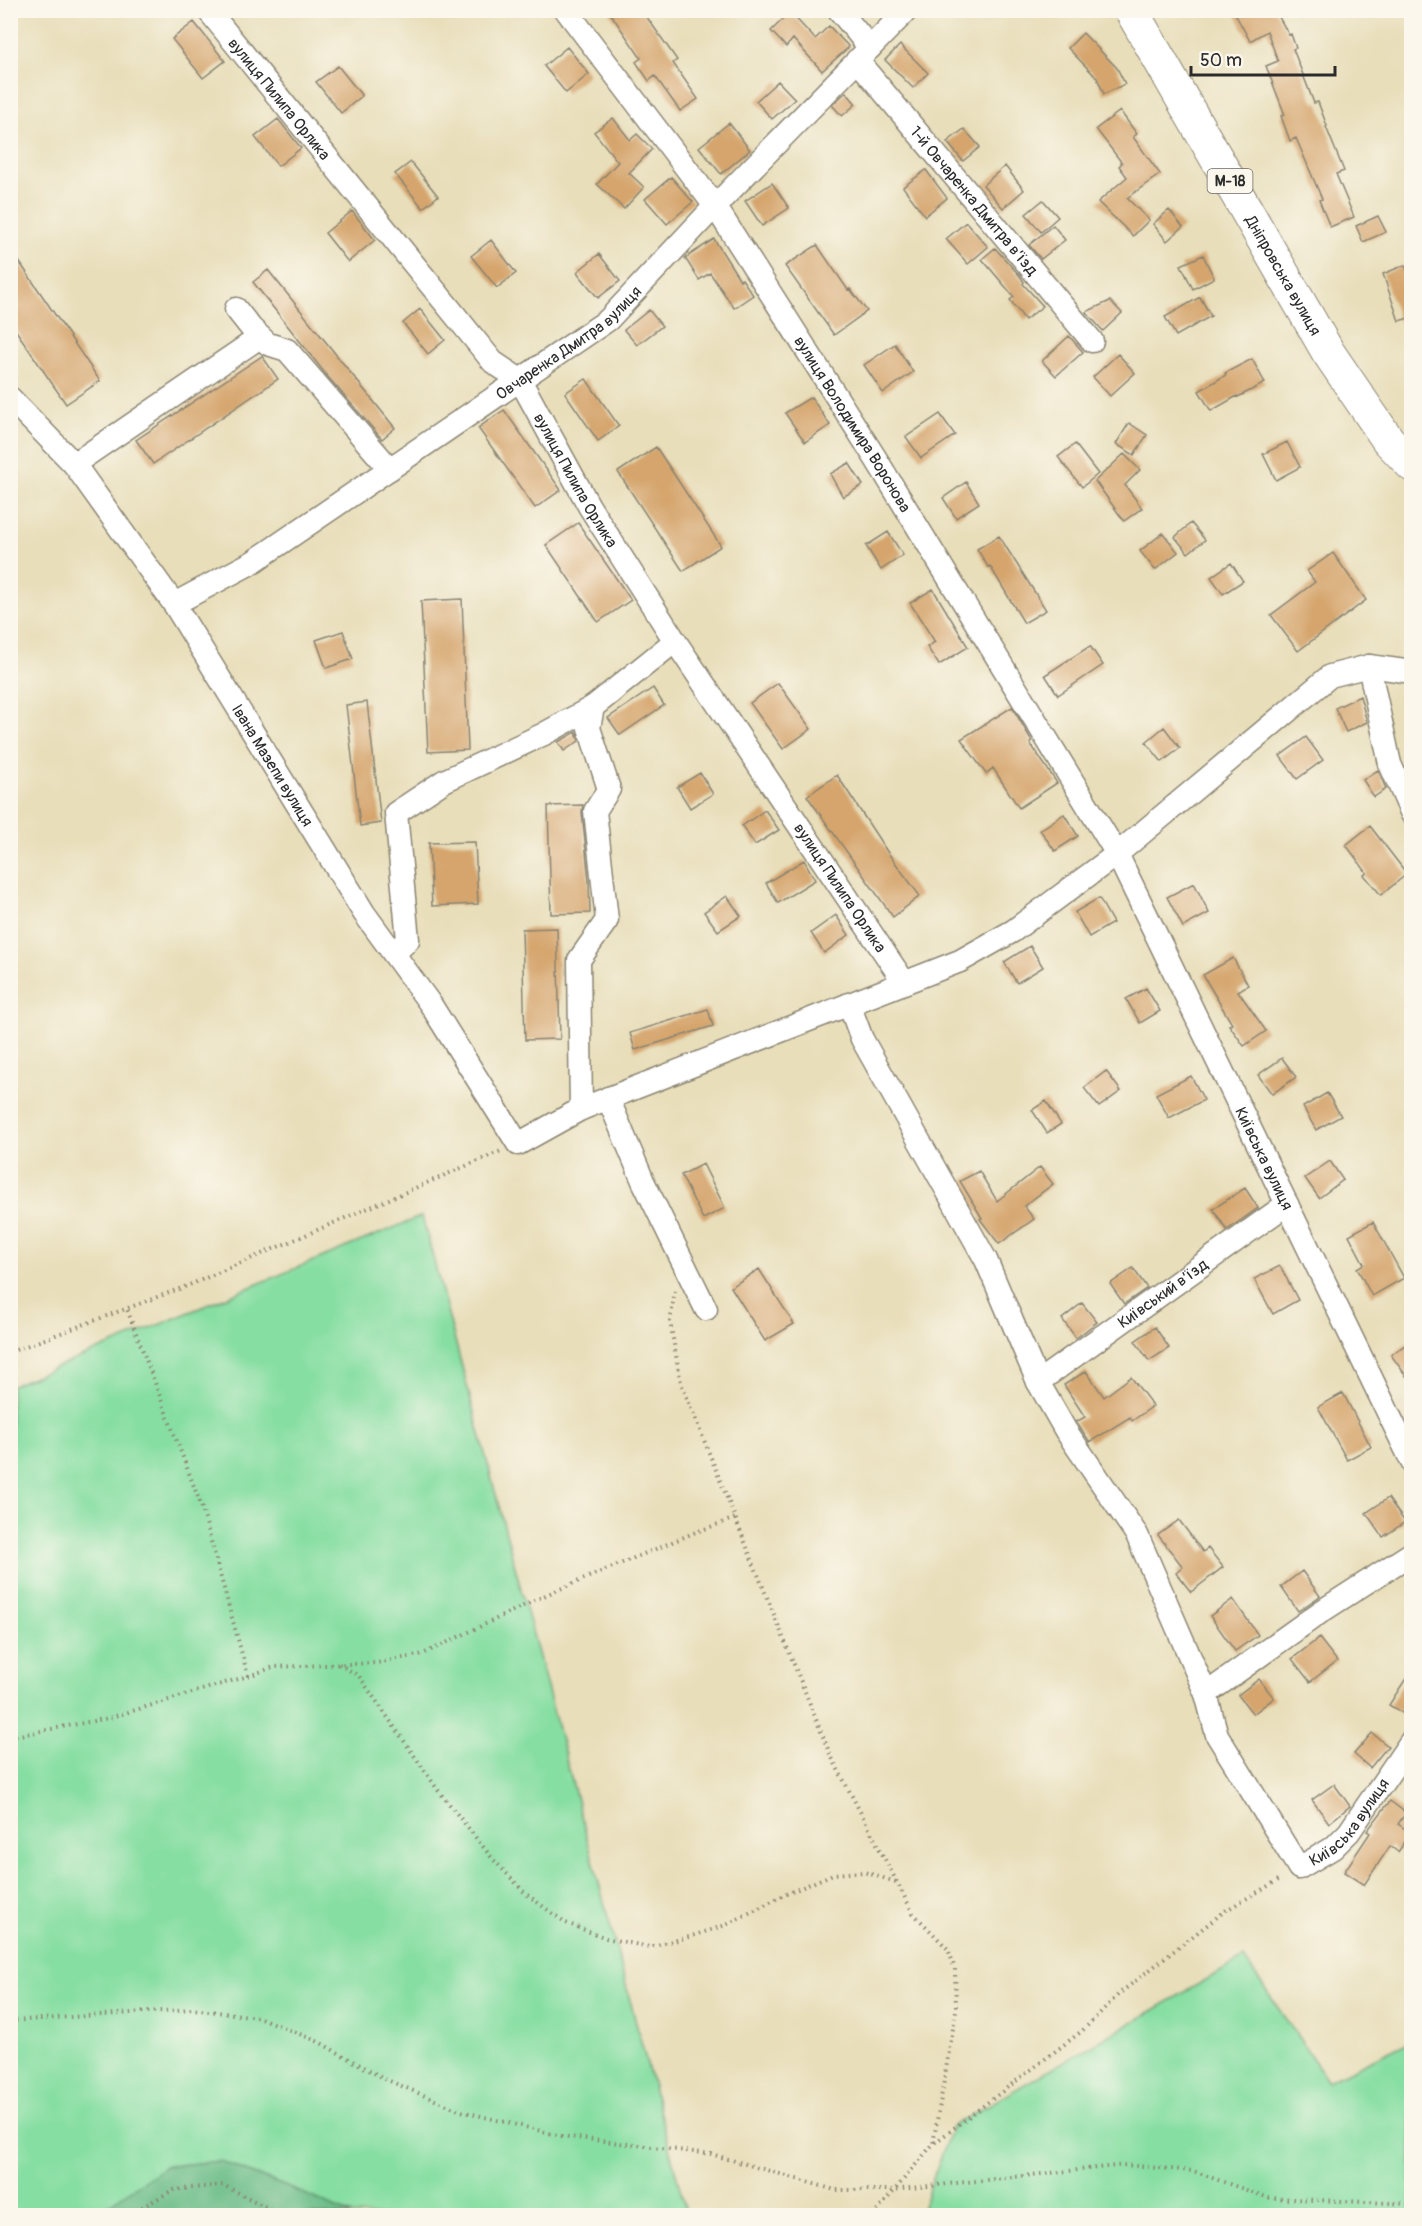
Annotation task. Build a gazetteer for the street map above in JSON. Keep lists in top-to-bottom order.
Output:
{
  "streets": {
    "highway": ["М-18", "Дніпровська вулиця"],
    "street": [
      "вулиця Пилипа Орлика",
      "1-й Овчаренка Дмитра в’їзд",
      "Овчаренка Дмитра вулиця",
      "вулиця Володимира Воронова",
      "Івана Мазепи вулиця",
      "Київська вулиця",
      "Київський в’їзд"
    ]
  },
  "crossings": [
    ["вулиця Пилипа Орлика", "Овчаренка Дмитра вулиця"],
    ["1-й Овчаренка Дмитра в’їзд", "Овчаренка Дмитра вулиця"],
    ["Овчаренка Дмитра вулиця", "вулиця Володимира Воронова"],
    ["Овчаренка Дмитра вулиця", "Івана Мазепи вулиця"],
    ["вулиця Володимира Воронова", "Київська вулиця"],
    ["Київська вулиця", "Київський в’їзд"]
  ],
  "scale_bar": "50 m"
}
